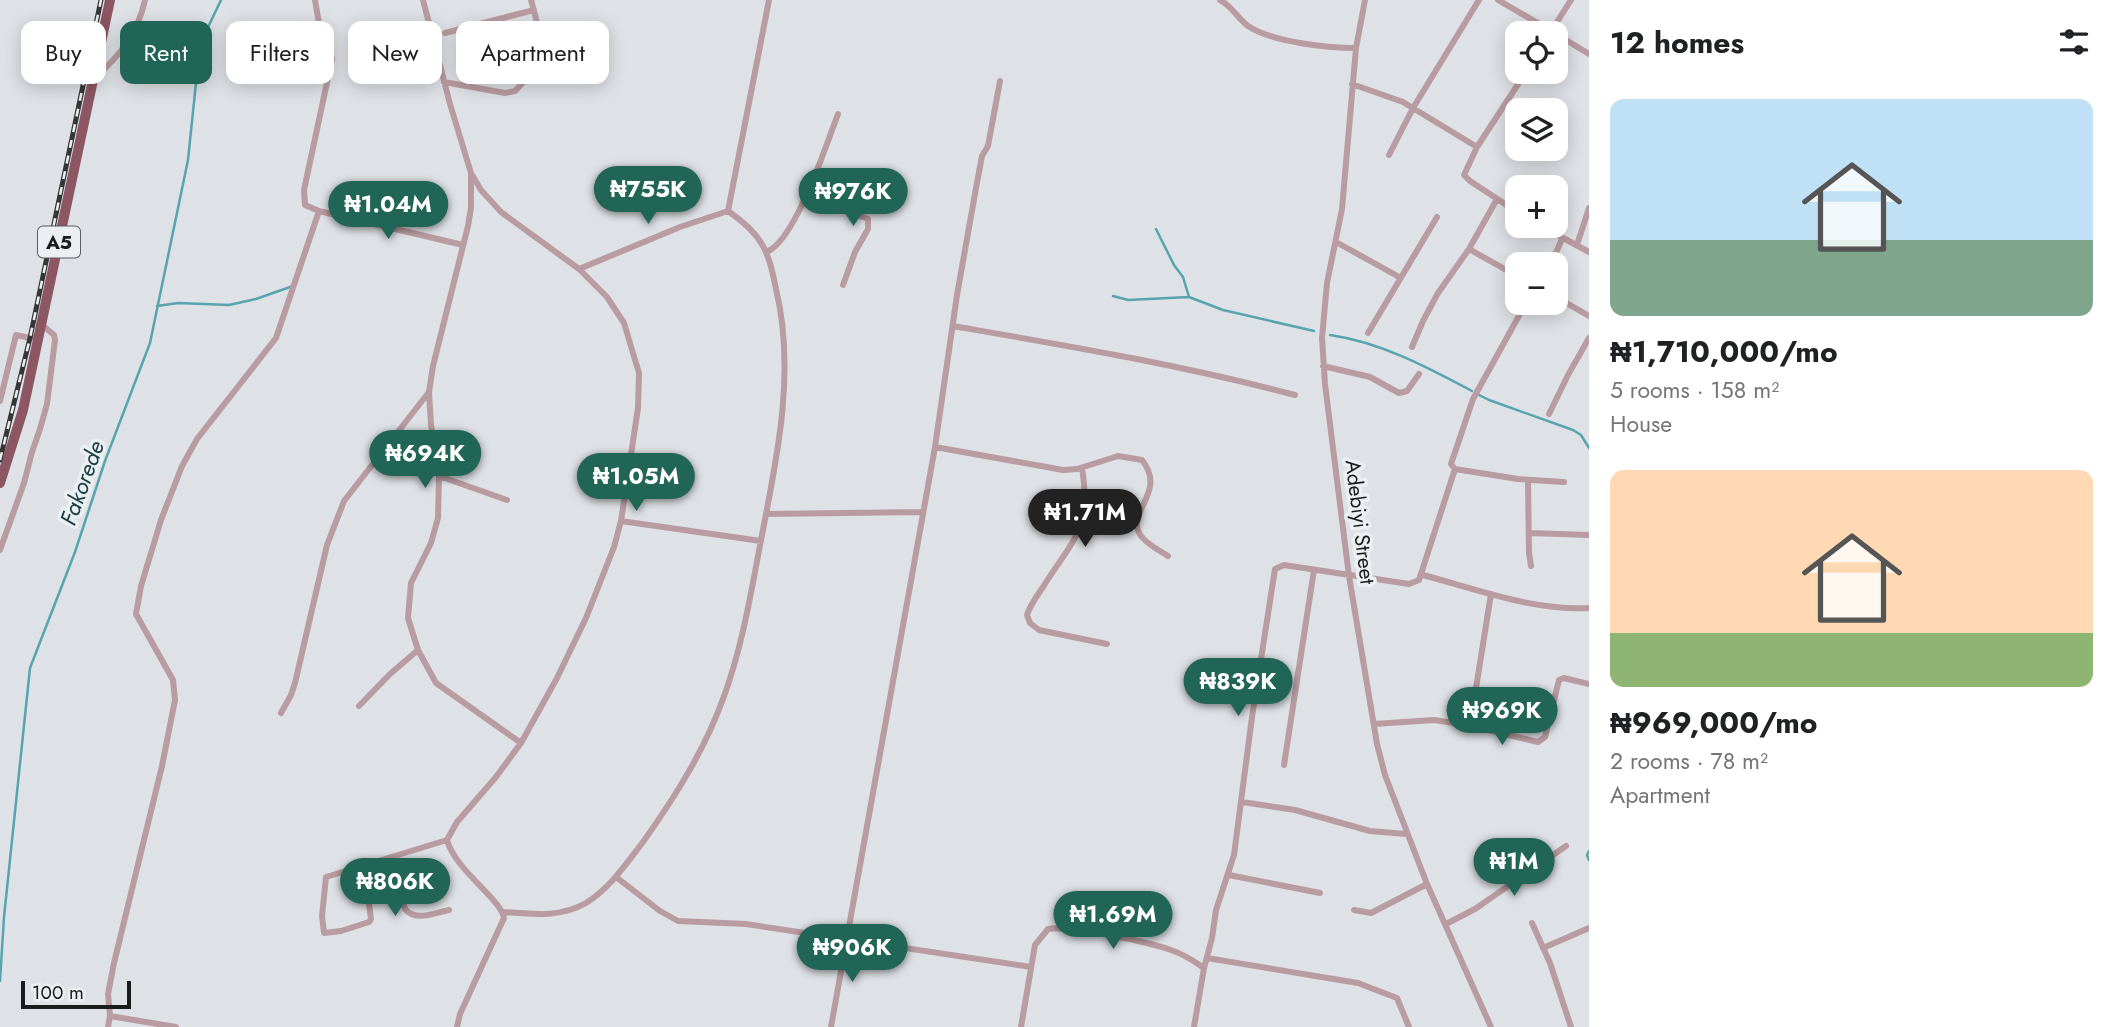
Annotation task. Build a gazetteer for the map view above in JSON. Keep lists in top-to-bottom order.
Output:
{
  "streets": {
    "highway": ["A5"],
    "street": ["Adebiyi Street"]
  },
  "water": ["Fakorede"],
  "scale_bar": "100 m",
  "page": {
    "heading": "12 homes",
    "map_buttons": ["+", "−"],
    "chip": [
      "Buy",
      "Rent",
      "Filters",
      "New",
      "Apartment"
    ],
    "list": [
      {
        "name": "₦1,710,000/mo",
        "note": "5 rooms · 158 m² · House"
      },
      {
        "name": "₦969,000/mo",
        "note": "2 rooms · 78 m² · Apartment"
      }
    ],
    "price": [
      "₦755K",
      "₦976K",
      "₦1.04M",
      "₦694K",
      "₦1.05M",
      "₦1.71M",
      "₦839K",
      "₦969K",
      "₦1M",
      "₦806K",
      "₦1.69M",
      "₦906K"
    ],
    "scale": "100 m"
  }
}
